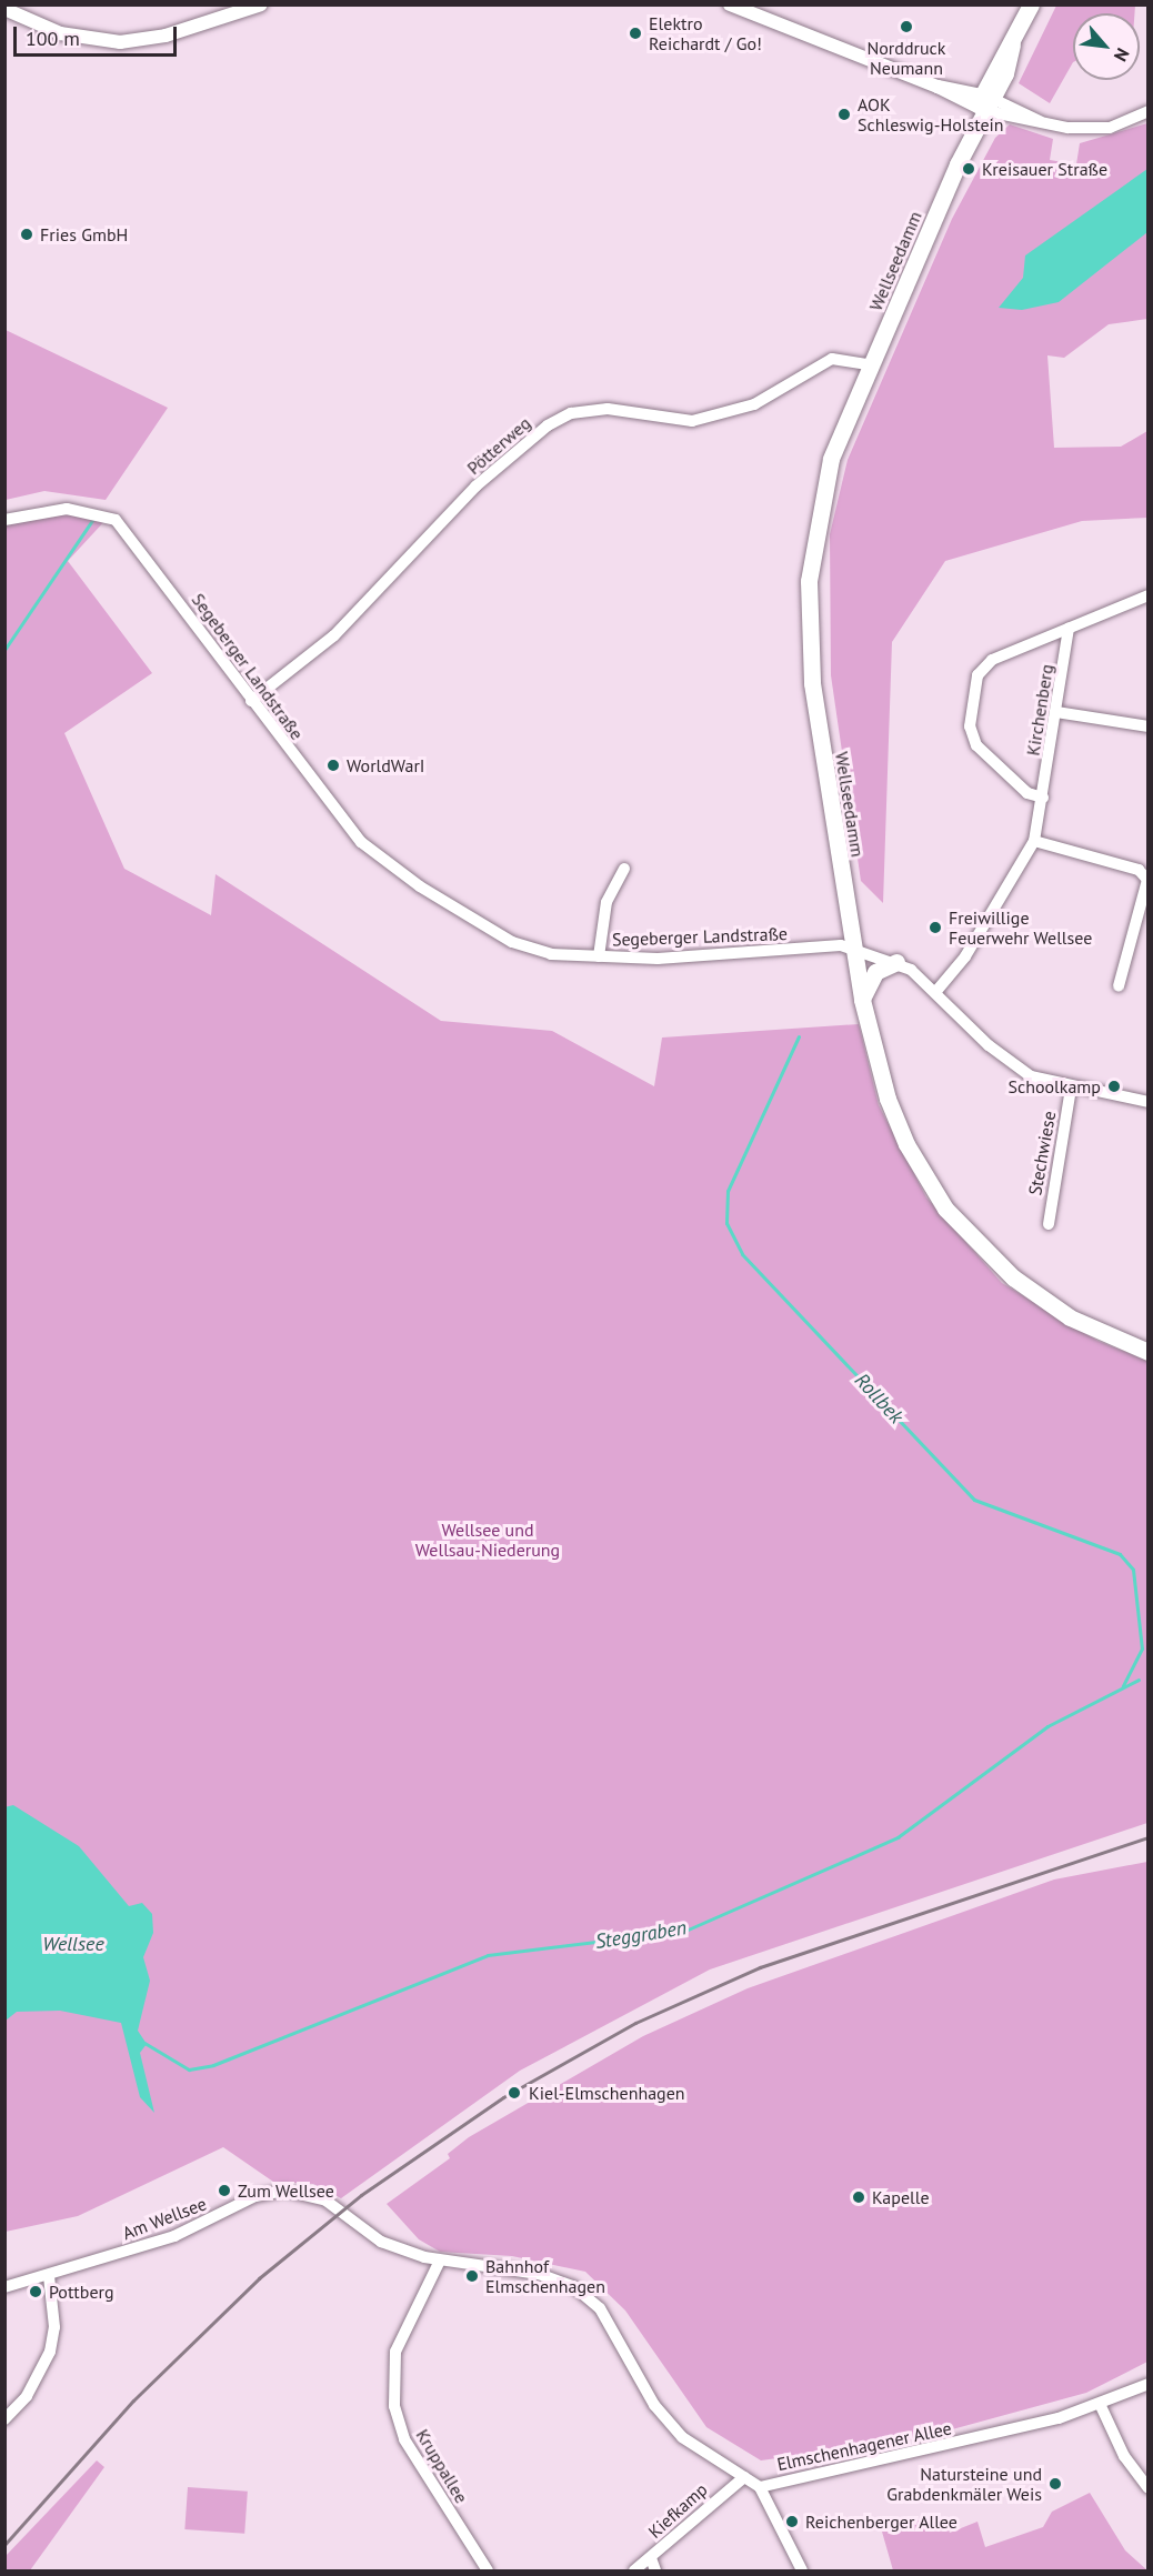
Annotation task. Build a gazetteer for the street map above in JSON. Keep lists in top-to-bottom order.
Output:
{
  "streets": {
    "main road": ["Wellseedamm"],
    "street": [
      "Pötterweg",
      "Segeberger Landstraße",
      "Kirchenberg",
      "Stechwiese",
      "Am Wellsee",
      "Elmschenhagener Allee",
      "Kruppallee",
      "Kiefkamp"
    ]
  },
  "crossings": [
    ["Wellseedamm", "Pötterweg"],
    ["Wellseedamm", "Segeberger Landstraße"],
    ["Pötterweg", "Segeberger Landstraße"],
    ["Segeberger Landstraße", "Kirchenberg"],
    ["Segeberger Landstraße", "Stechwiese"],
    ["Am Wellsee", "Elmschenhagener Allee"],
    ["Elmschenhagener Allee", "Kruppallee"],
    ["Elmschenhagener Allee", "Kiefkamp"]
  ],
  "water": ["Rollbek", "Steggraben", "Wellsee"],
  "parks": ["Wellsee und Wellsau-Niederung"],
  "places": [
    "Norddruck Neumann",
    "Elektro Reichardt / Go!",
    "AOK Schleswig-Holstein",
    "Kreisauer Straße",
    "Fries GmbH",
    "WorldWarI",
    "Freiwillige Feuerwehr Wellsee",
    "Schoolkamp",
    "Kiel-Elmschenhagen",
    "Zum Wellsee",
    "Kapelle",
    "Bahnhof Elmschenhagen",
    "Pottberg",
    "Natursteine und Grabdenkmäler Weis",
    "Reichenberger Allee"
  ],
  "scale_bar": "100 m",
  "north": "bottom right"
}
